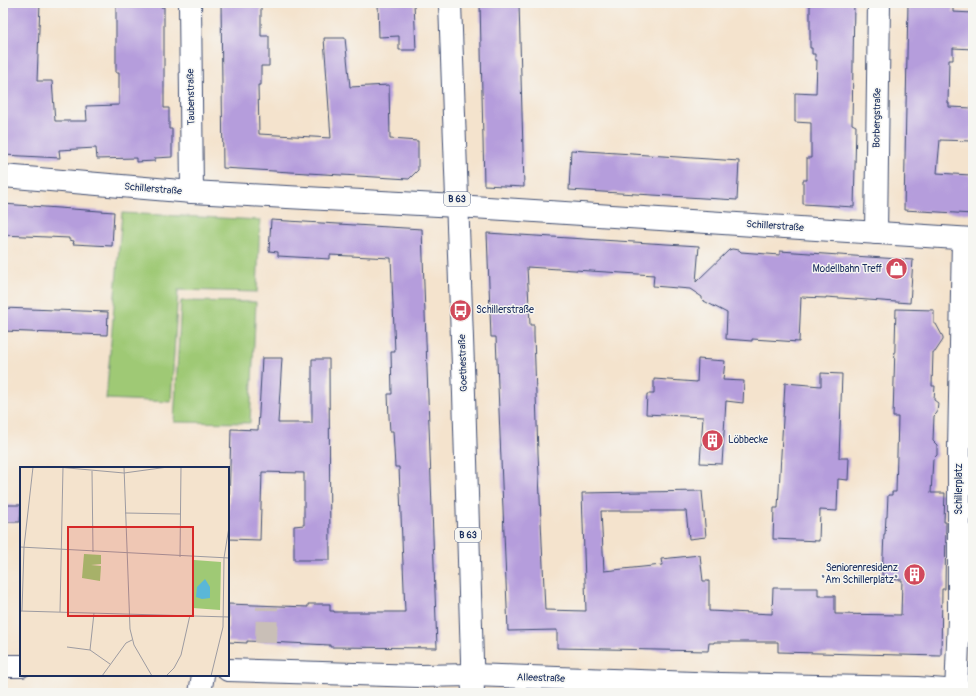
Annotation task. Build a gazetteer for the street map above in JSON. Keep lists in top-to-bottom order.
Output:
{
  "streets": {
    "main road": [
      "Taubenstraße",
      "Borbergstraße",
      "Schillerstraße",
      "B 63",
      "Goethestraße",
      "Schillerplatz",
      "Alleestraße"
    ]
  },
  "crossings": [
    ["Taubenstraße", "Schillerstraße"],
    ["Borbergstraße", "Schillerstraße"],
    ["Schillerstraße", "Goethestraße"],
    ["Schillerstraße", "Schillerplatz"],
    ["Goethestraße", "Alleestraße"],
    ["Schillerplatz", "Alleestraße"]
  ],
  "places": {
    "shop": ["Modellbahn Treff"],
    "bus stop": ["Schillerstraße"],
    "building": ["Löbbecke", "Seniorenresidenz \"Am Schillerplatz\""]
  }
}
